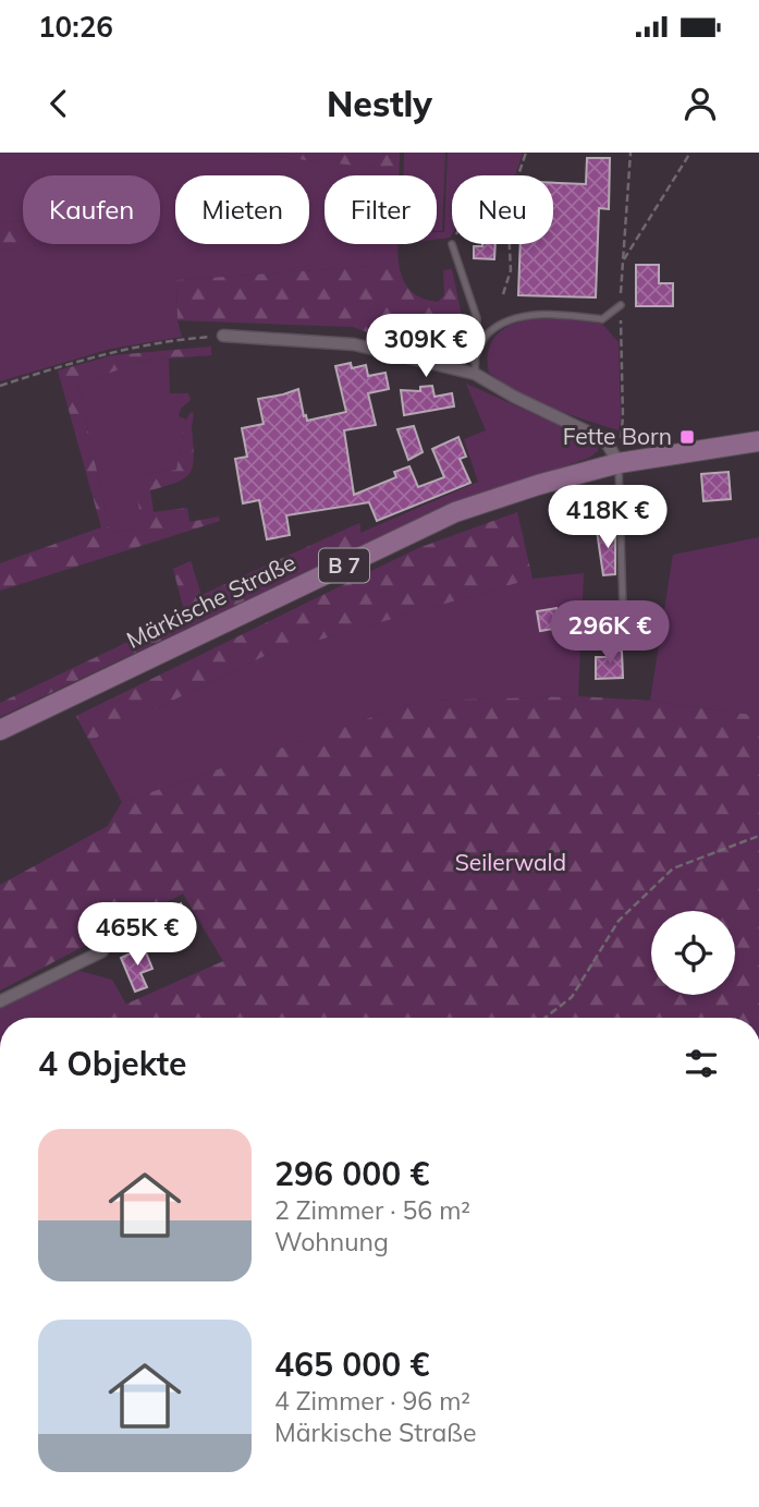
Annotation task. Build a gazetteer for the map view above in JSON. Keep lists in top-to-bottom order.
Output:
{
  "streets": {
    "main road": ["B 7", "Märkische Straße"]
  },
  "parks": ["Seilerwald"],
  "places": {
    "transit": ["Fette Born"]
  },
  "page": {
    "status": "10:26",
    "header": "Nestly",
    "chip": [
      "Kaufen",
      "Mieten",
      "Filter",
      "Neu"
    ],
    "price": [
      "309K €",
      "418K €",
      "296K €",
      "465K €"
    ],
    "heading": "4 Objekte",
    "list": [
      {
        "name": "296 000 €",
        "note": "2 Zimmer · 56 m² · Wohnung"
      },
      {
        "name": "465 000 €",
        "note": "4 Zimmer · 96 m² · Märkische Straße"
      }
    ]
  }
}
